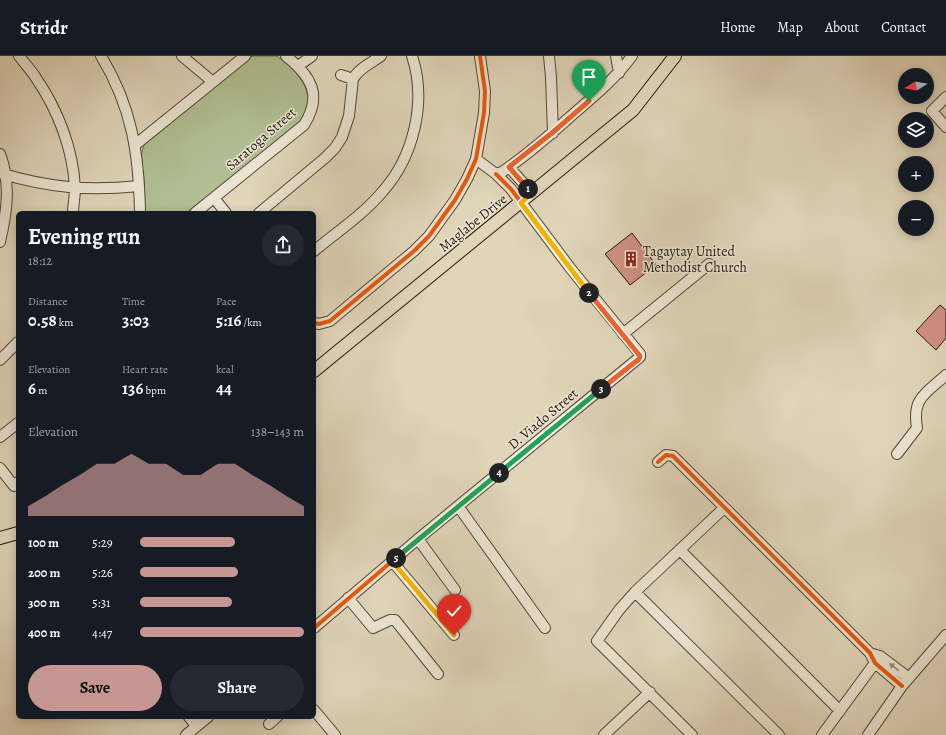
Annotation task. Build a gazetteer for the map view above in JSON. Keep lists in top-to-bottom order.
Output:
{
  "streets": {
    "main road": ["Maglabe Drive"],
    "street": ["Saratoga Street", "D. Viado Street"]
  },
  "crossings": [
    ["Maglabe Drive", "D. Viado Street"]
  ],
  "places": {
    "building": ["Tagaytay United Methodist Church"]
  },
  "north": "left",
  "page": {
    "header": "Stridr",
    "nav": [
      "Home",
      "Map",
      "About",
      "Contact"
    ],
    "map_buttons": ["+", "−"],
    "pins": [
      "1",
      "2",
      "3",
      "4",
      "5"
    ],
    "heading": ["Evening run", "18:12"],
    "stats": [
      ["Distance", "0.58 km"],
      ["Time", "3:03"],
      ["Pace", "5:16 /km"],
      ["Elevation", "6 m"],
      ["Heart rate", "136 bpm"],
      ["kcal", "44"]
    ],
    "chart": ["Elevation", "138–143 m"],
    "list": [
      {
        "name": "100 m",
        "note": "5:29"
      },
      {
        "name": "200 m",
        "note": "5:26"
      },
      {
        "name": "300 m",
        "note": "5:31"
      },
      {
        "name": "400 m",
        "note": "4:47"
      }
    ],
    "buttons": ["Save", "Share"]
  }
}
